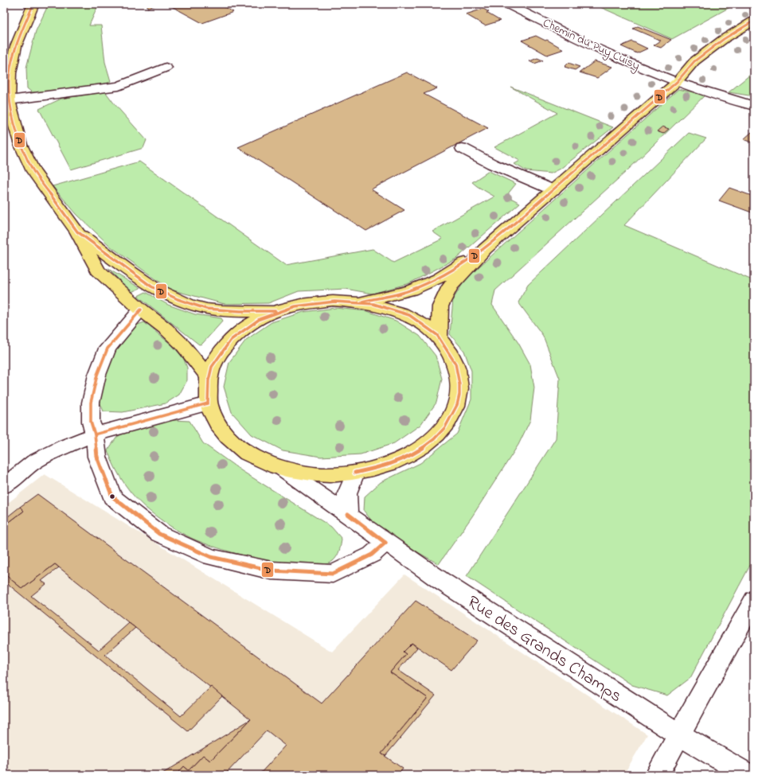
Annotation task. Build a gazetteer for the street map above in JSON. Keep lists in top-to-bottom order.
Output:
{
  "streets": {
    "street": ["Chemin du Puy Cuisy", "Rue des Grands Champs"]
  },
  "lines": ["transit line D"]
}
